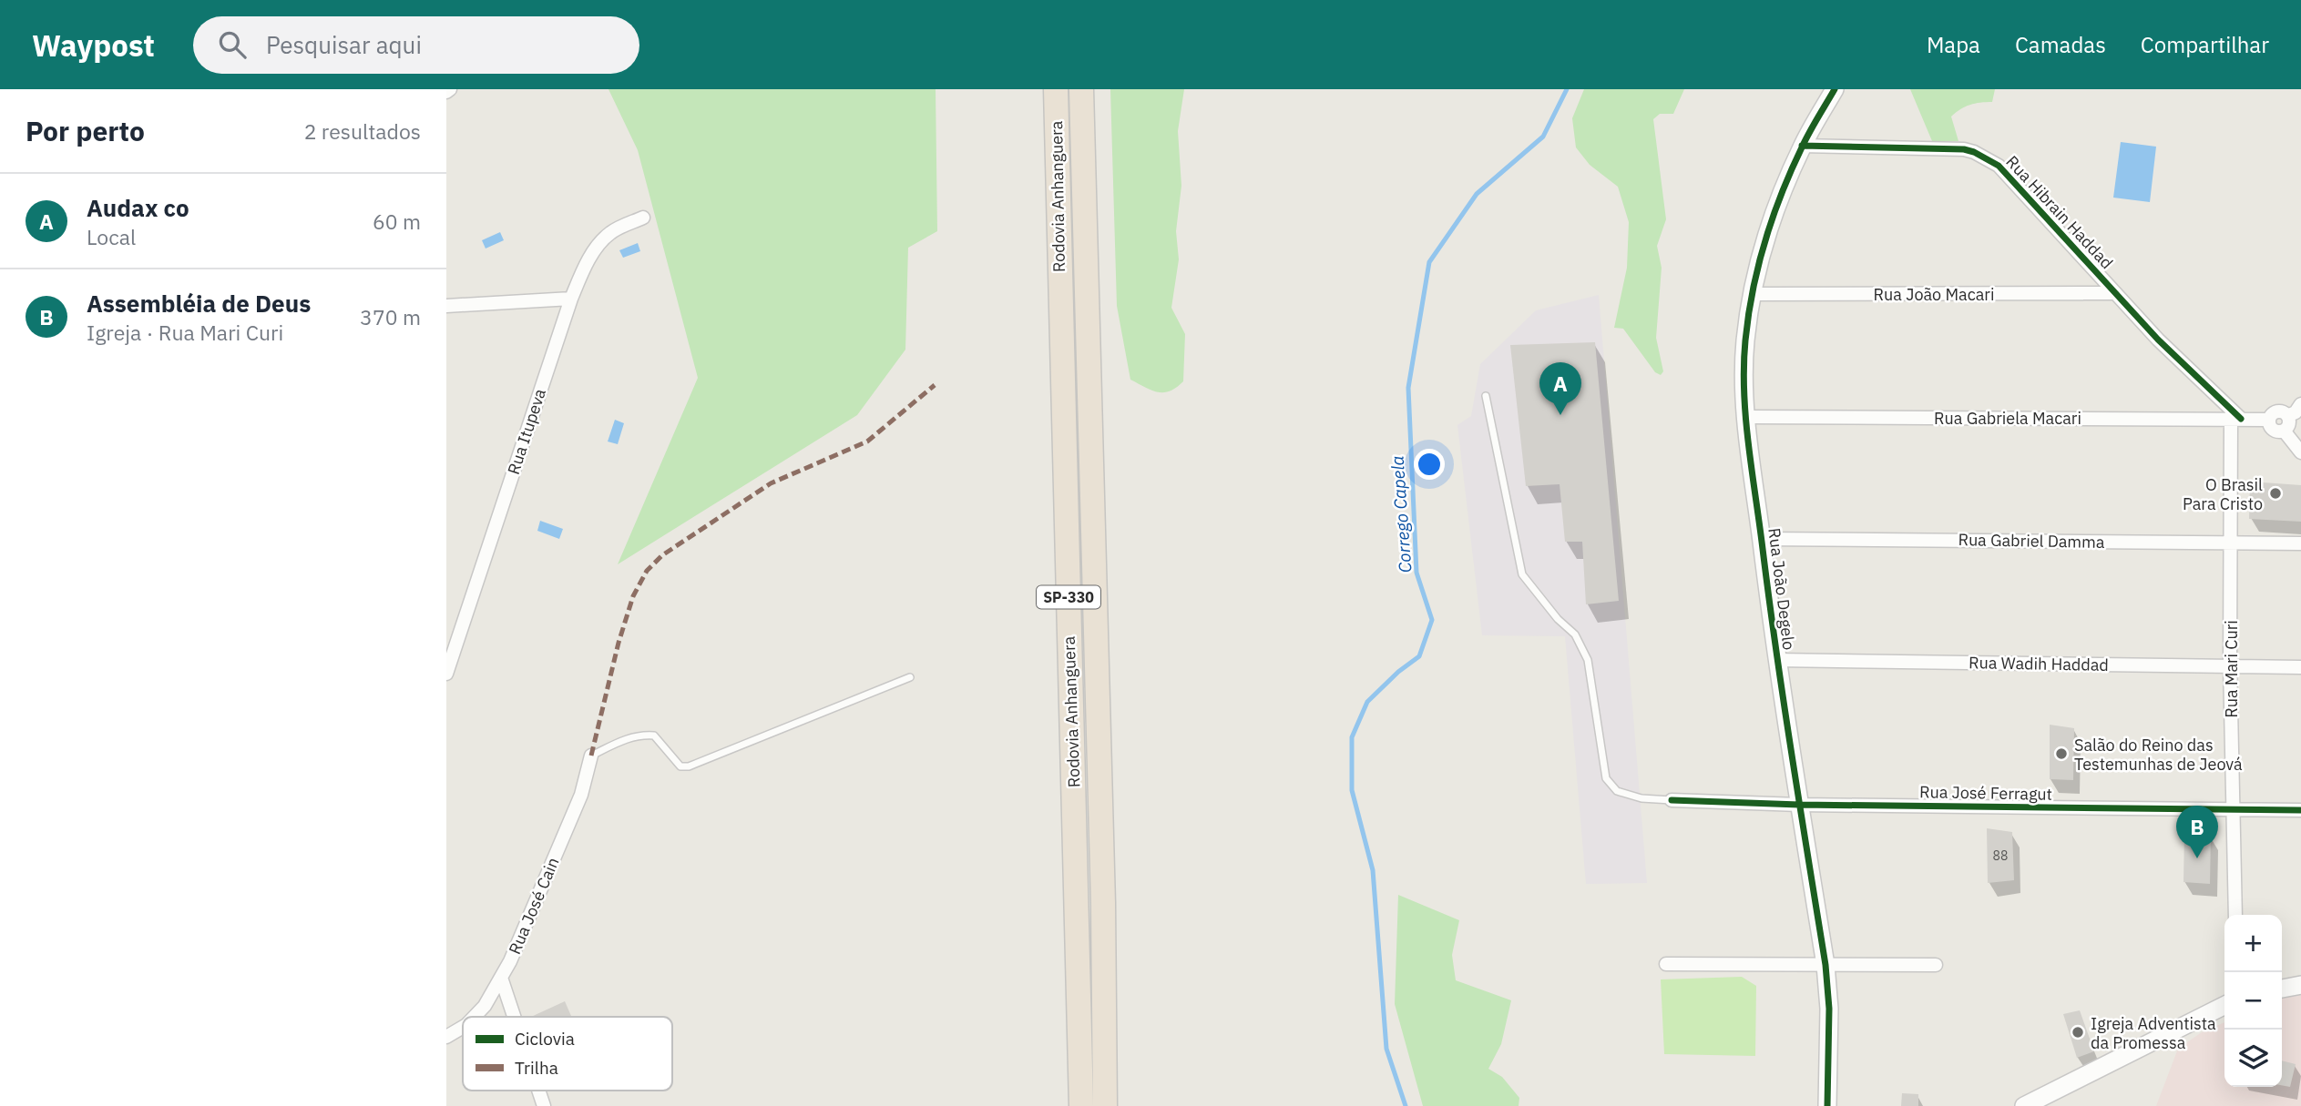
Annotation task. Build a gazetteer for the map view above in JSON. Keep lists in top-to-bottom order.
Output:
{
  "streets": {
    "highway": ["Rodovia Anhanguera", "SP-330"],
    "street": [
      "Rua Hibrain Haddad",
      "Rua João Macari",
      "Rua Gabriela Macari",
      "Rua Itupeva",
      "Rua Gabriel Damma",
      "Rua João Degelo",
      "Rua Wadih Haddad",
      "Rua Mari Curi",
      "Rua José Ferragut",
      "Rua José Cain"
    ]
  },
  "crossings": [
    ["Rua Hibrain Haddad", "Rua João Macari"],
    ["Rua Hibrain Haddad", "Rua Gabriela Macari"],
    ["Rua Hibrain Haddad", "Rua João Degelo"],
    ["Rua Hibrain Haddad", "Rua Mari Curi"],
    ["Rua João Macari", "Rua João Degelo"],
    ["Rua Gabriela Macari", "Rua João Degelo"],
    ["Rua Gabriela Macari", "Rua Mari Curi"],
    ["Rua Gabriel Damma", "Rua João Degelo"],
    ["Rua Gabriel Damma", "Rua Mari Curi"],
    ["Rua João Degelo", "Rua Wadih Haddad"],
    ["Rua João Degelo", "Rua José Ferragut"],
    ["Rua Wadih Haddad", "Rua Mari Curi"],
    ["Rua Mari Curi", "Rua José Ferragut"]
  ],
  "water": ["Corrego Capela"],
  "places": ["O Brasil Para Cristo", "Salão do Reino das Testemunhas de Jeová", "Igreja Adventista da Promessa"],
  "house_numbers": ["88"],
  "legend": ["Ciclovia", "Trilha"],
  "page": {
    "header": "Waypost",
    "search": "Pesquisar aqui",
    "nav": ["Mapa", "Camadas", "Compartilhar"],
    "heading": ["Por perto", "2 resultados"],
    "list": [
      {
        "mark": "A",
        "name": "Audax co",
        "note": "Local",
        "value": "60 m"
      },
      {
        "mark": "B",
        "name": "Assembléia de Deus",
        "note": "Igreja · Rua Mari Curi",
        "value": "370 m"
      }
    ],
    "pins": ["A", "B"],
    "map_buttons": ["+", "−"]
  }
}
